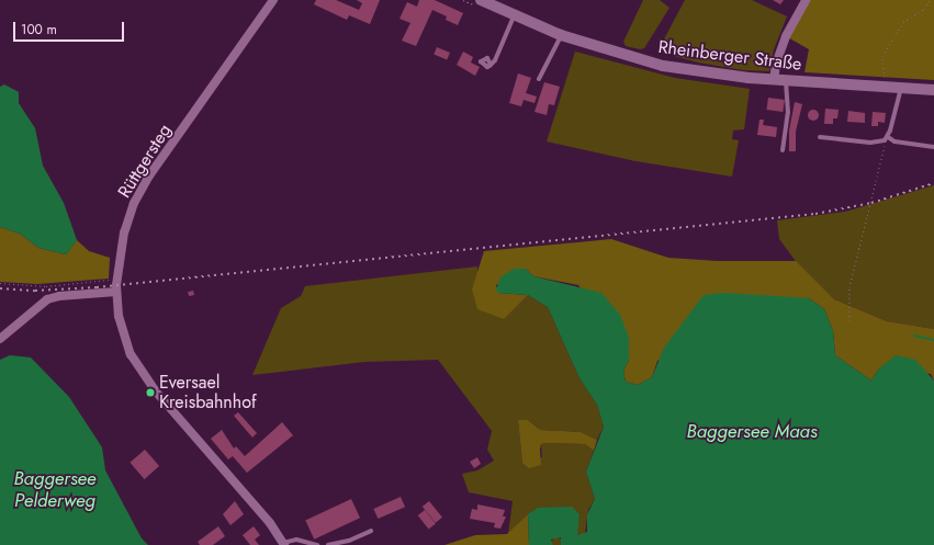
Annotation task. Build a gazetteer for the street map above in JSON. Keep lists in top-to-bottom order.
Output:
{
  "streets": {
    "main road": ["Rheinberger Straße"],
    "street": ["Rüttgersteg"]
  },
  "water": ["Baggersee Maas", "Baggersee Pelderweg"],
  "places": ["Eversael Kreisbahnhof"],
  "scale_bar": "100 m"
}
